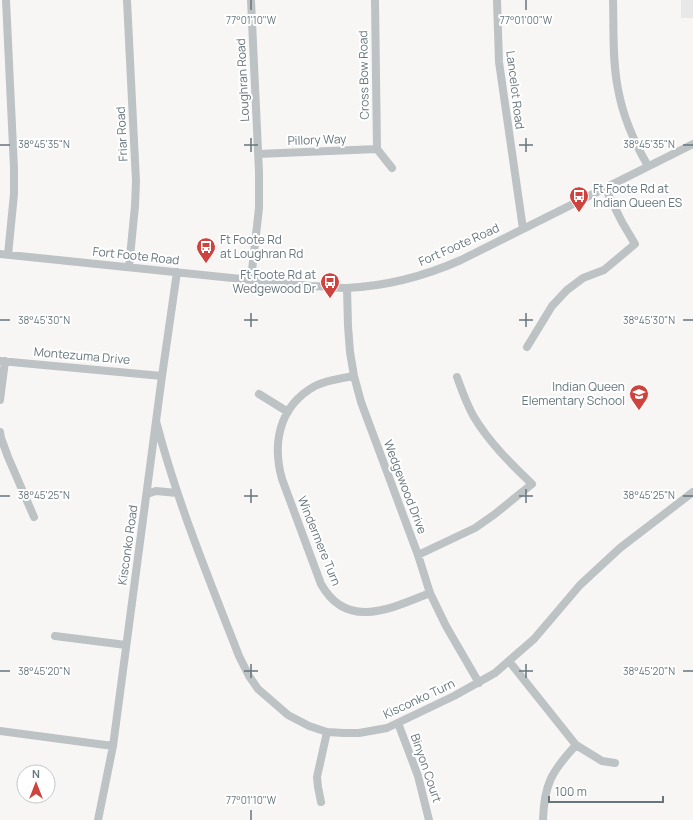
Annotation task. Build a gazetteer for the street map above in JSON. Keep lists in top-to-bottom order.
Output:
{
  "streets": {
    "street": [
      "Cross Bow Road",
      "Loughran Road",
      "Lancelot Road",
      "Friar Road",
      "Pillory Way",
      "Fort Foote Road",
      "Montezuma Drive",
      "Wedgewood Drive",
      "Windermere Turn",
      "Kisconko Road",
      "Kisconko Turn",
      "Binyon Court"
    ]
  },
  "crossings": [
    ["Cross Bow Road", "Pillory Way"],
    ["Loughran Road", "Pillory Way"],
    ["Loughran Road", "Fort Foote Road"],
    ["Lancelot Road", "Fort Foote Road"],
    ["Friar Road", "Fort Foote Road"],
    ["Fort Foote Road", "Wedgewood Drive"],
    ["Fort Foote Road", "Kisconko Road"],
    ["Montezuma Drive", "Kisconko Road"],
    ["Wedgewood Drive", "Windermere Turn"],
    ["Wedgewood Drive", "Kisconko Turn"],
    ["Kisconko Road", "Kisconko Turn"],
    ["Kisconko Turn", "Binyon Court"]
  ],
  "places": {
    "bus stop": ["Ft Foote Rd at Indian Queen ES", "Ft Foote Rd at Loughran Rd", "Ft Foote Rd at Wedgewood Dr"],
    "school or university": ["Indian Queen Elementary School"]
  },
  "scale_bar": "100 m",
  "north": "top",
  "coordinates": [
    "77°01'10\"W",
    "77°01'00\"W",
    "38°45'35\"N",
    "38°45'30\"N",
    "38°45'25\"N",
    "38°45'20\"N"
  ]
}
